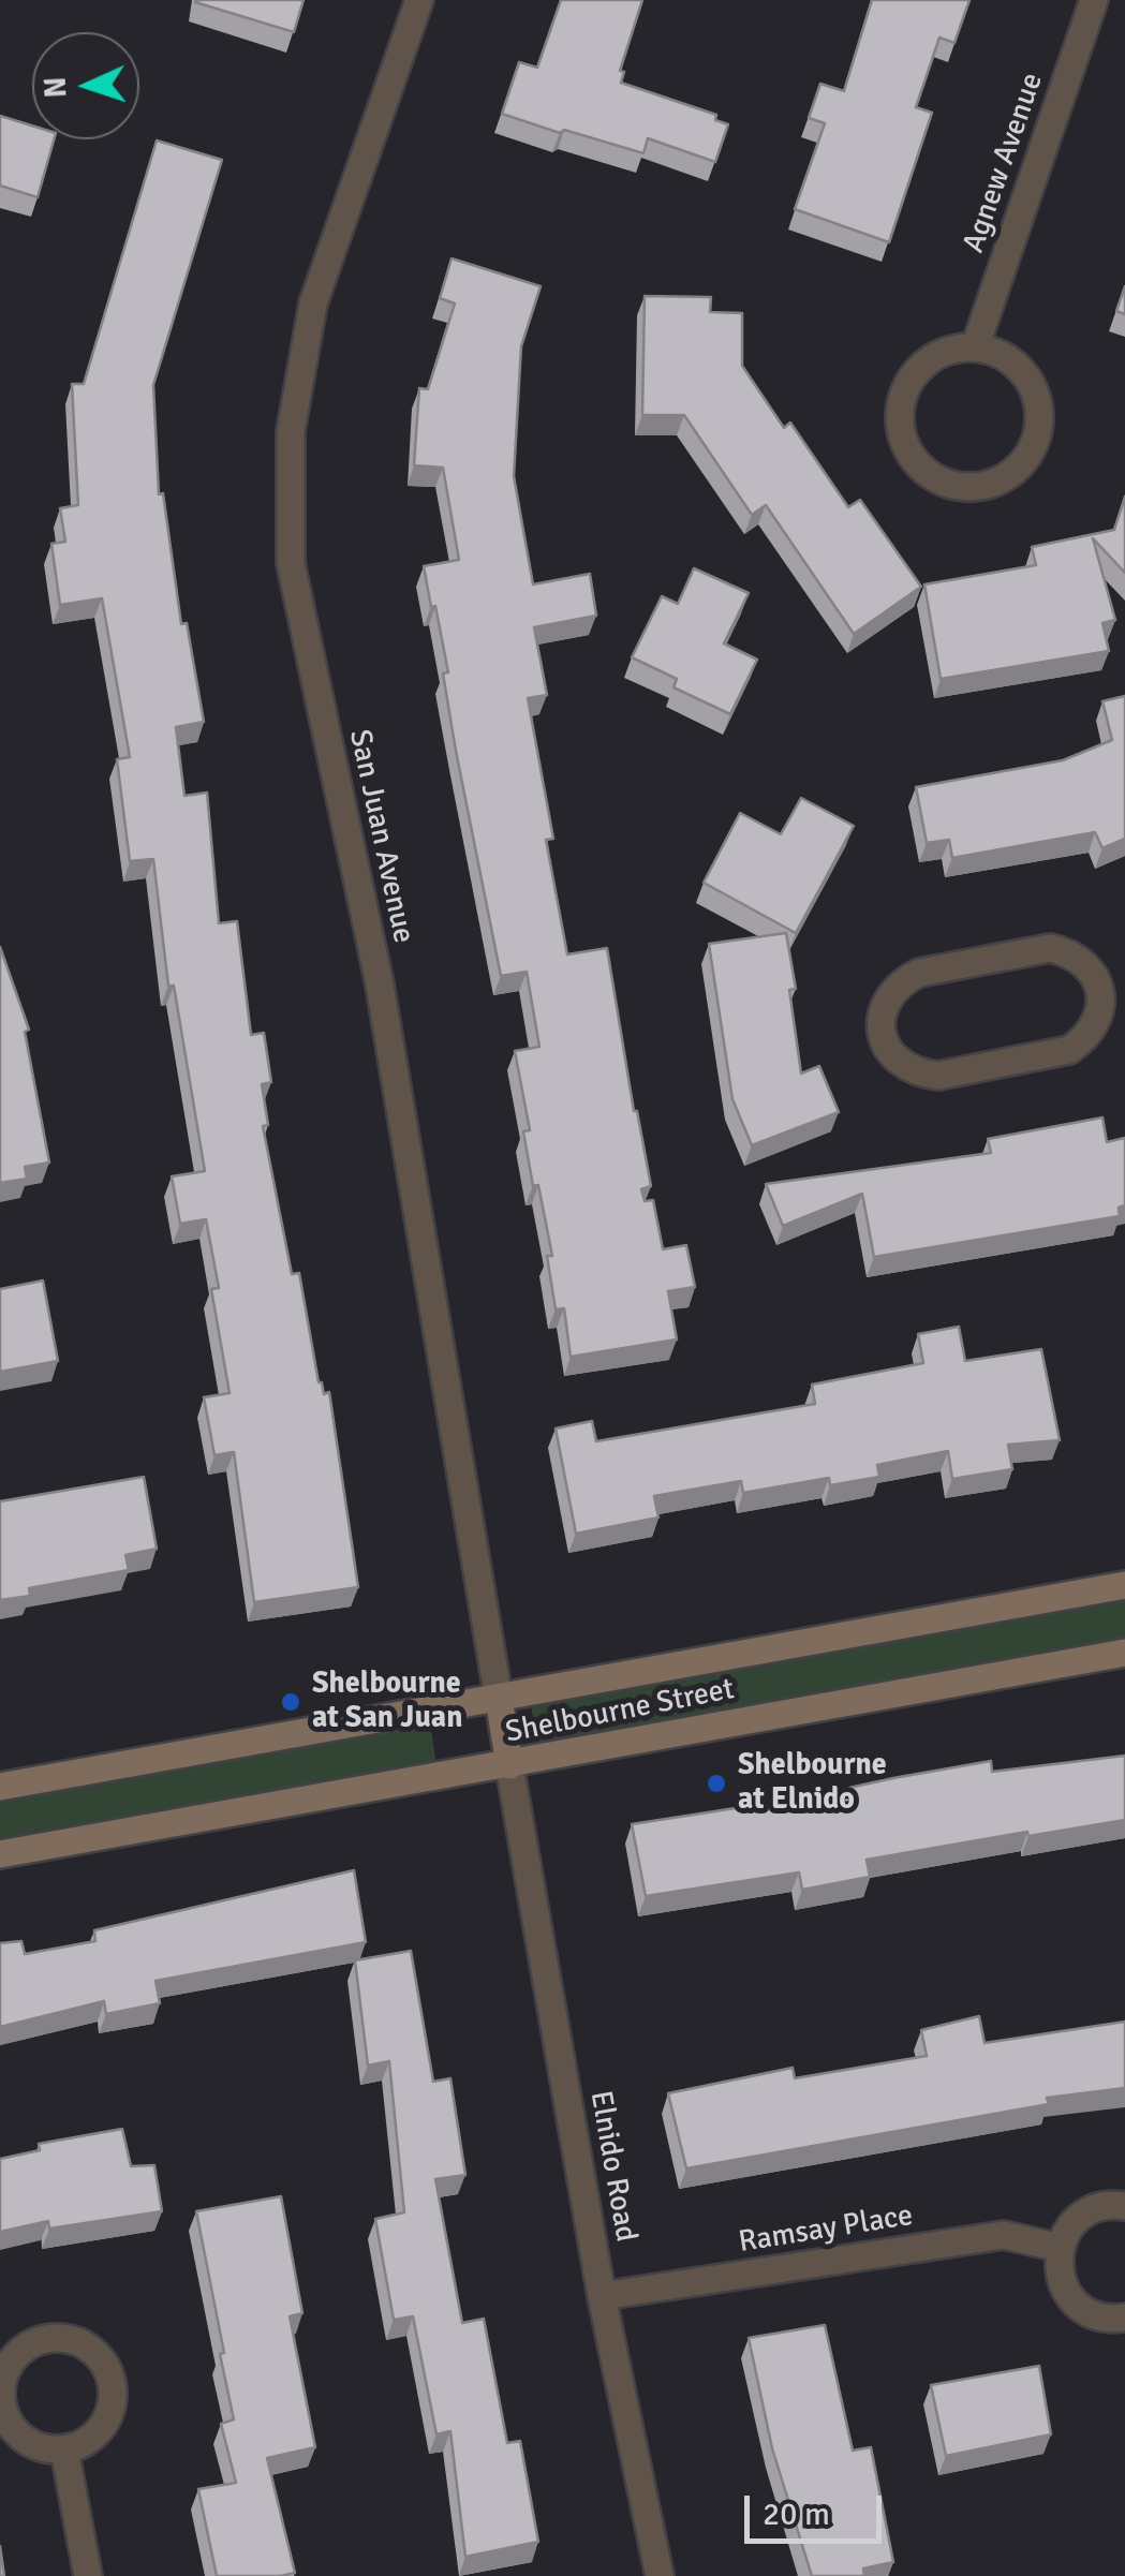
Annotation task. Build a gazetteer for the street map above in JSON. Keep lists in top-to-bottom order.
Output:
{
  "streets": {
    "main road": ["Shelbourne Street"],
    "street": [
      "Agnew Avenue",
      "San Juan Avenue",
      "Elnido Road",
      "Ramsay Place"
    ]
  },
  "crossings": [
    ["San Juan Avenue", "Shelbourne Street"],
    ["Shelbourne Street", "Elnido Road"],
    ["Elnido Road", "Ramsay Place"]
  ],
  "places": ["Shelbourne at San Juan", "Shelbourne at Elnido"],
  "scale_bar": "20 m",
  "north": "left"
}
